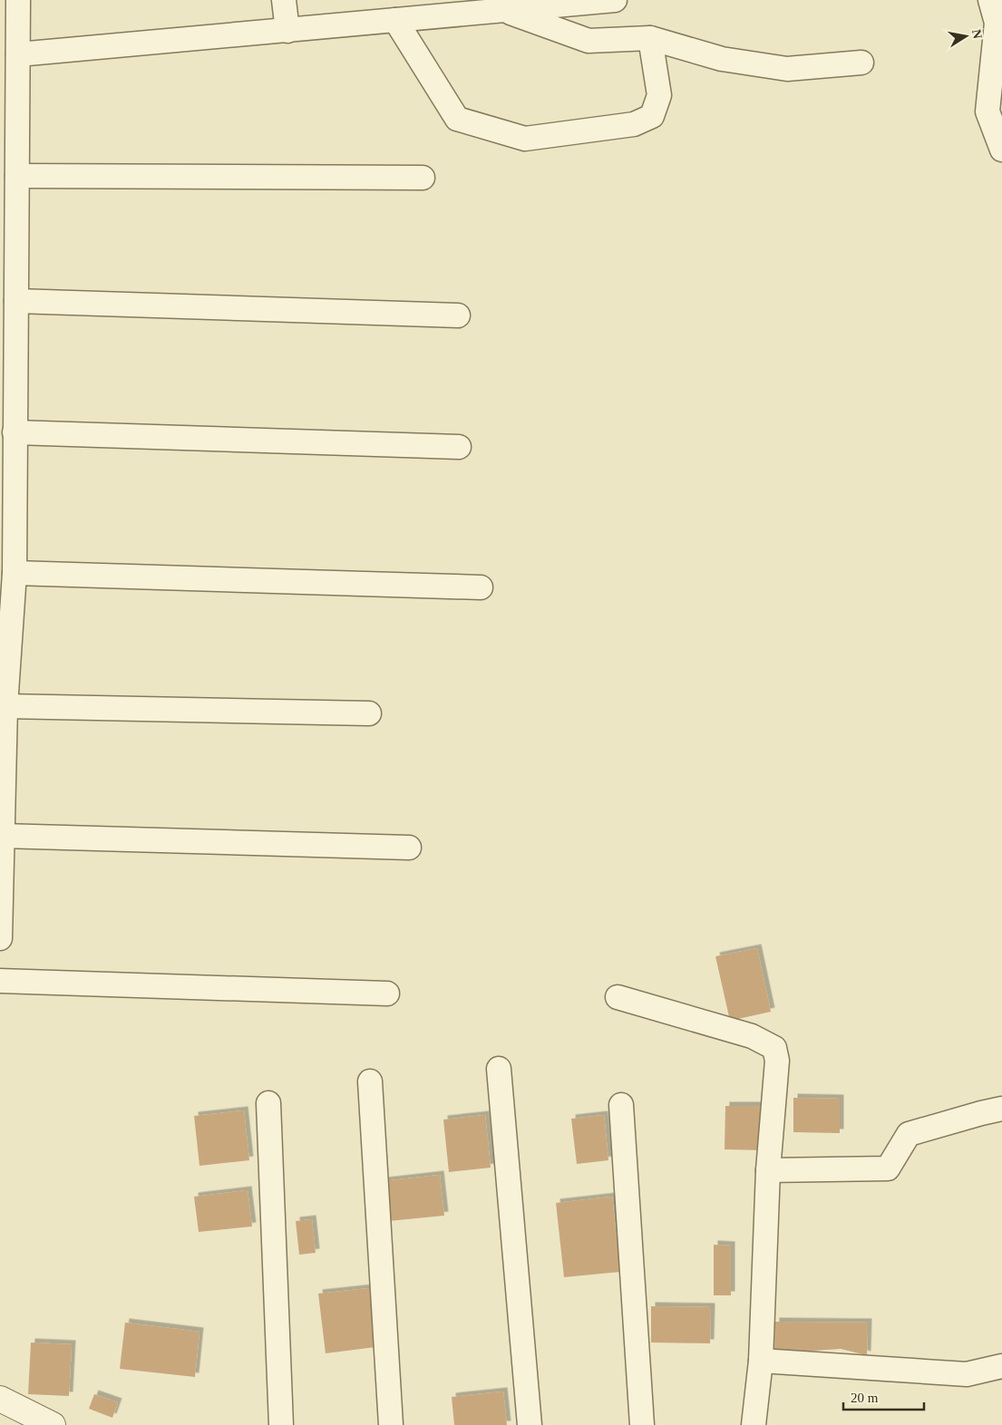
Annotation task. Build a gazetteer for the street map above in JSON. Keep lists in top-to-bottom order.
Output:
{
  "scale_bar": "20 m",
  "north": "right"
}
